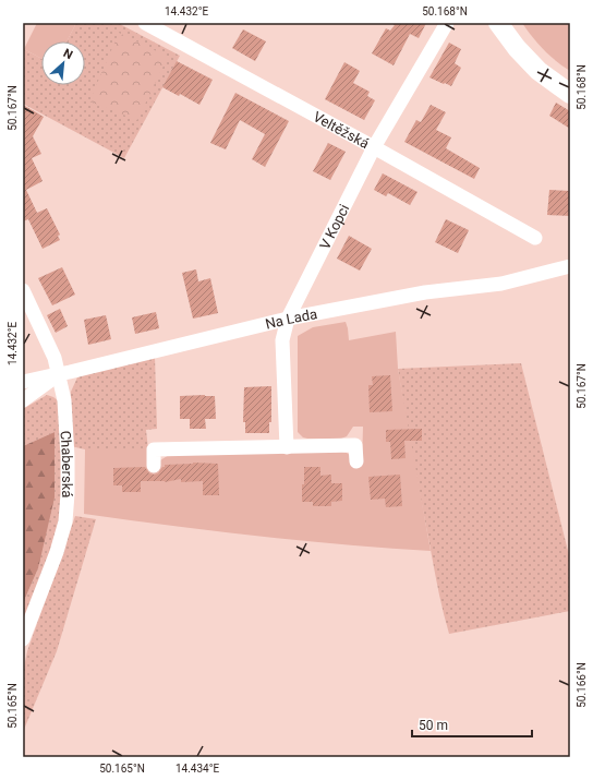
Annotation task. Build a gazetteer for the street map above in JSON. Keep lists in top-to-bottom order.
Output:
{
  "streets": {
    "street": [
      "Veltěžská",
      "V Kopci",
      "Na Lada",
      "Chaberská"
    ]
  },
  "crossings": [
    ["Veltěžská", "V Kopci"],
    ["V Kopci", "Na Lada"],
    ["Na Lada", "Chaberská"]
  ],
  "scale_bar": "50 m",
  "north": "top right",
  "coordinates": [
    "14.432°E",
    "50.168°N",
    "50.167°N",
    "50.166°N",
    "50.165°N",
    "14.434°E"
  ]
}
